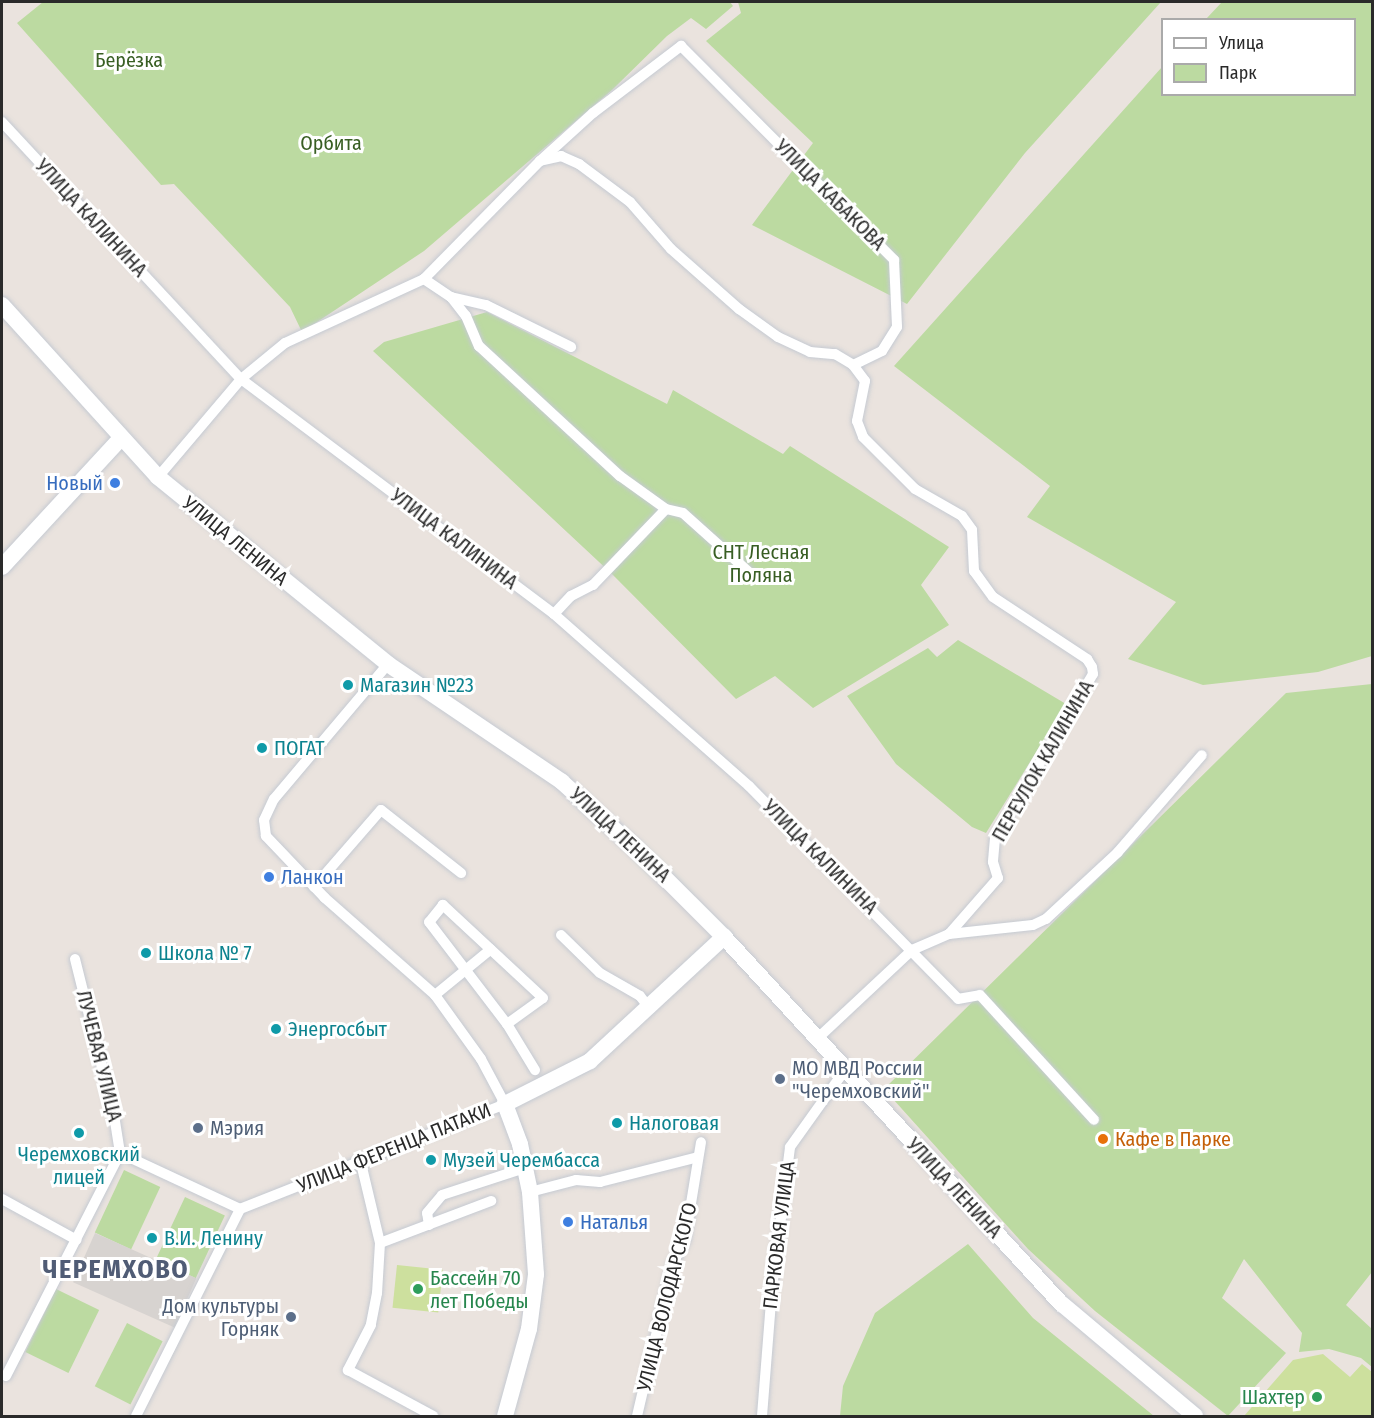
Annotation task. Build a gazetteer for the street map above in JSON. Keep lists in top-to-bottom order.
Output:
{
  "streets": {
    "main road": ["УЛИЦА ЛЕНИНА", "УЛИЦА ФЕРЕНЦА ПАТАКИ"],
    "street": [
      "УЛИЦА КАБАКОВА",
      "УЛИЦА КАЛИНИНА",
      "ПЕРЕУЛОК КАЛИНИНА",
      "ЛУЧЕВАЯ УЛИЦА",
      "ПАРКОВАЯ УЛИЦА",
      "УЛИЦА ВОЛОДАРСКОГО"
    ]
  },
  "crossings": [
    ["УЛИЦА КАБАКОВА", "ПЕРЕУЛОК КАЛИНИНА"],
    ["УЛИЦА ЛЕНИНА", "УЛИЦА ФЕРЕНЦА ПАТАКИ"],
    ["УЛИЦА ЛЕНИНА", "ПАРКОВАЯ УЛИЦА"]
  ],
  "districts": ["ЧЕРЕМХОВО"],
  "parks": ["Берёзка", "Орбита", "СНТ Лесная Поляна"],
  "places": [
    "Новый",
    "Магазин №23",
    "ПОГАТ",
    "Ланкон",
    "Школа № 7",
    "Энергосбыт",
    "МО МВД России \"Черемховский\"",
    "Налоговая",
    "Мэрия",
    "Черемховский лицей",
    "Кафе в Парке",
    "Музей Черембасса",
    "Наталья",
    "В.И. Ленину",
    "Бассейн 70 лет Победы",
    "Дом культуры Горняк",
    "Шахтер"
  ],
  "legend": ["Улица", "Парк"]
}
